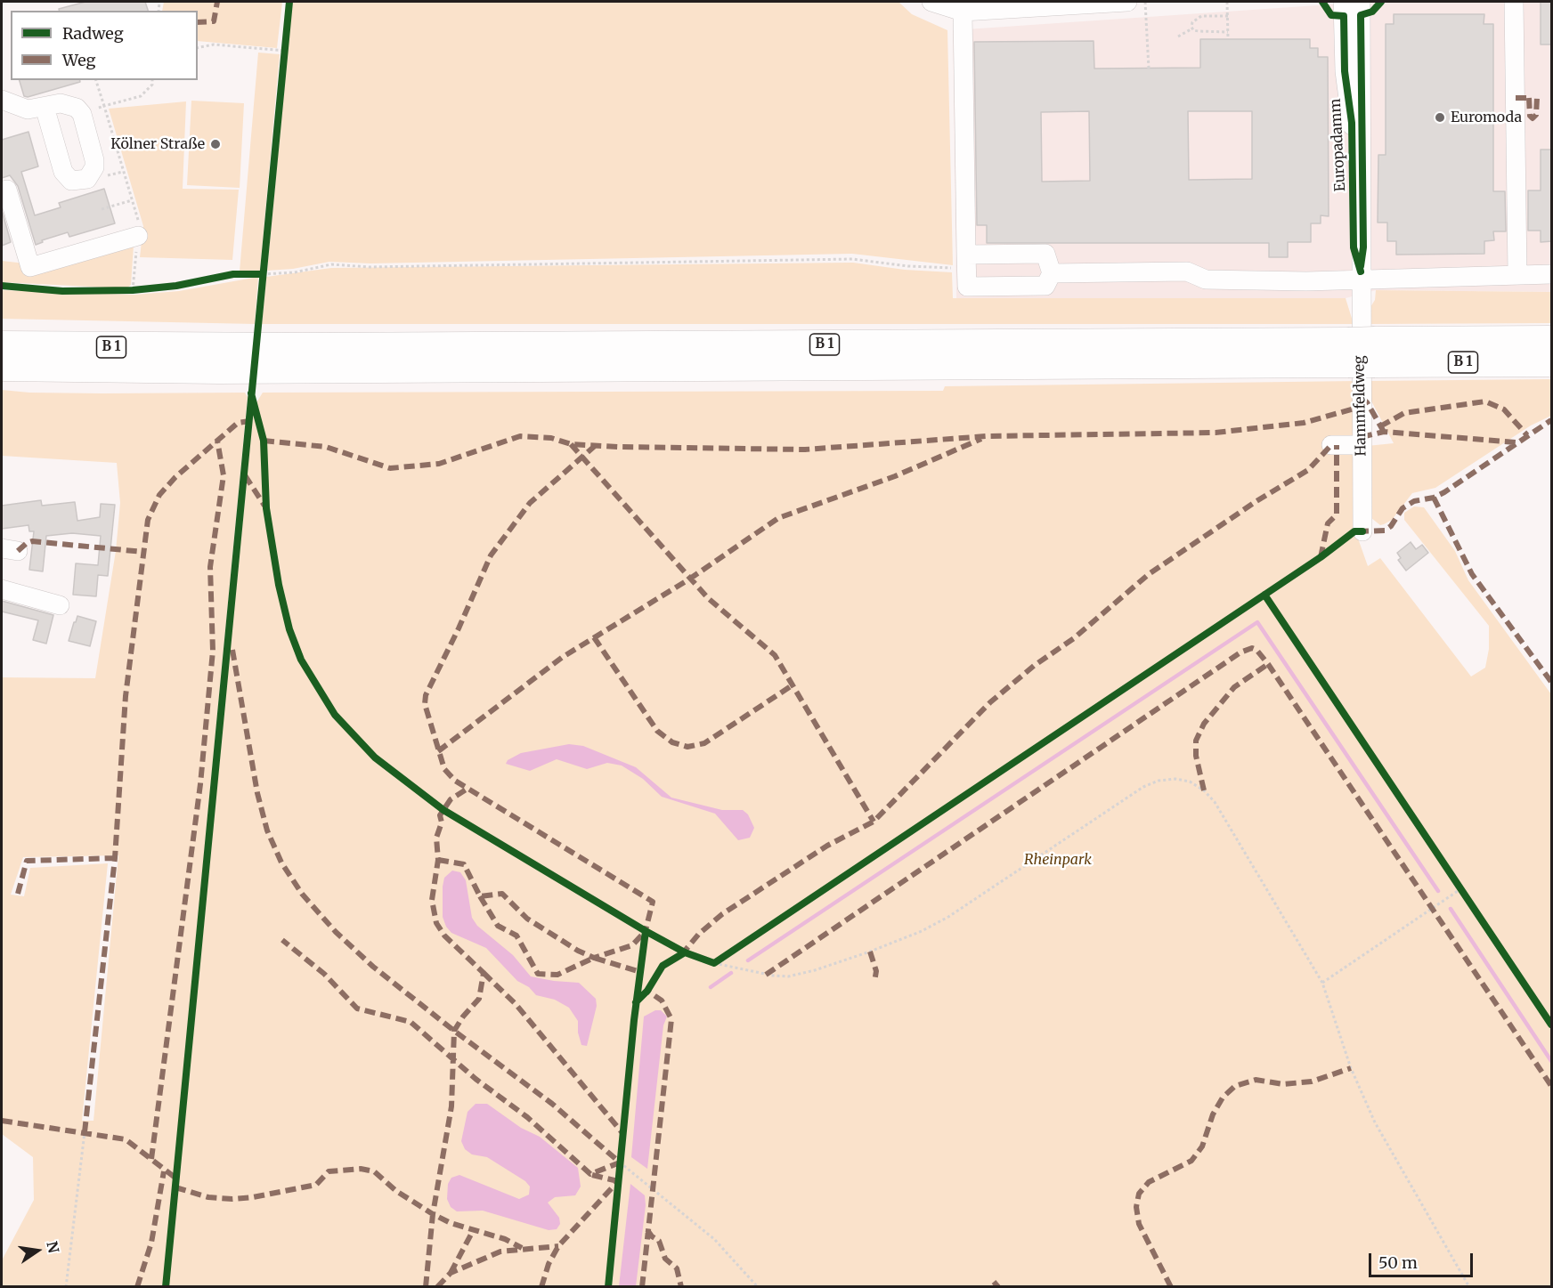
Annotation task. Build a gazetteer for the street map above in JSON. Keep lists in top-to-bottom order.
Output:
{
  "streets": {
    "highway": ["B 1"],
    "street": ["Europadamm", "Hammfeldweg"]
  },
  "crossings": [
    ["Europadamm", "Hammfeldweg"]
  ],
  "parks": ["Rheinpark"],
  "places": ["Euromoda", "Kölner Straße"],
  "legend": ["Radweg", "Weg"],
  "scale_bar": "50 m",
  "north": "right"
}
